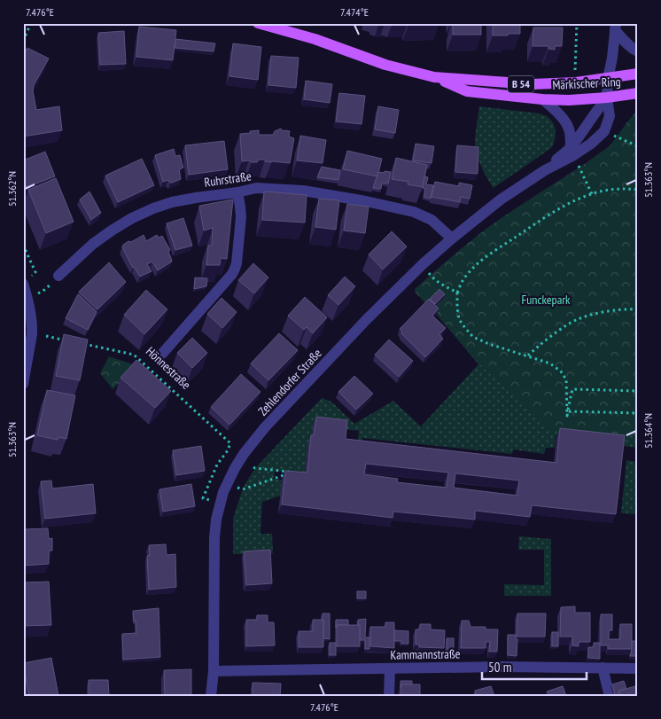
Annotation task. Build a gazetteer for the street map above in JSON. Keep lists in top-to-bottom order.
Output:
{
  "streets": {
    "main road": ["Märkischer Ring", "B 54"],
    "street": [
      "Ruhrstraße",
      "Hönnestraße",
      "Zehlendorfer Straße",
      "Kammannstraße"
    ]
  },
  "crossings": [
    ["Märkischer Ring", "Zehlendorfer Straße"],
    ["Ruhrstraße", "Hönnestraße"],
    ["Ruhrstraße", "Zehlendorfer Straße"],
    ["Zehlendorfer Straße", "Kammannstraße"]
  ],
  "parks": ["Funckepark"],
  "scale_bar": "50 m",
  "coordinates": [
    "7.476°E",
    "7.474°E",
    "51.363°N",
    "51.362°N",
    "51.364°N"
  ]
}
